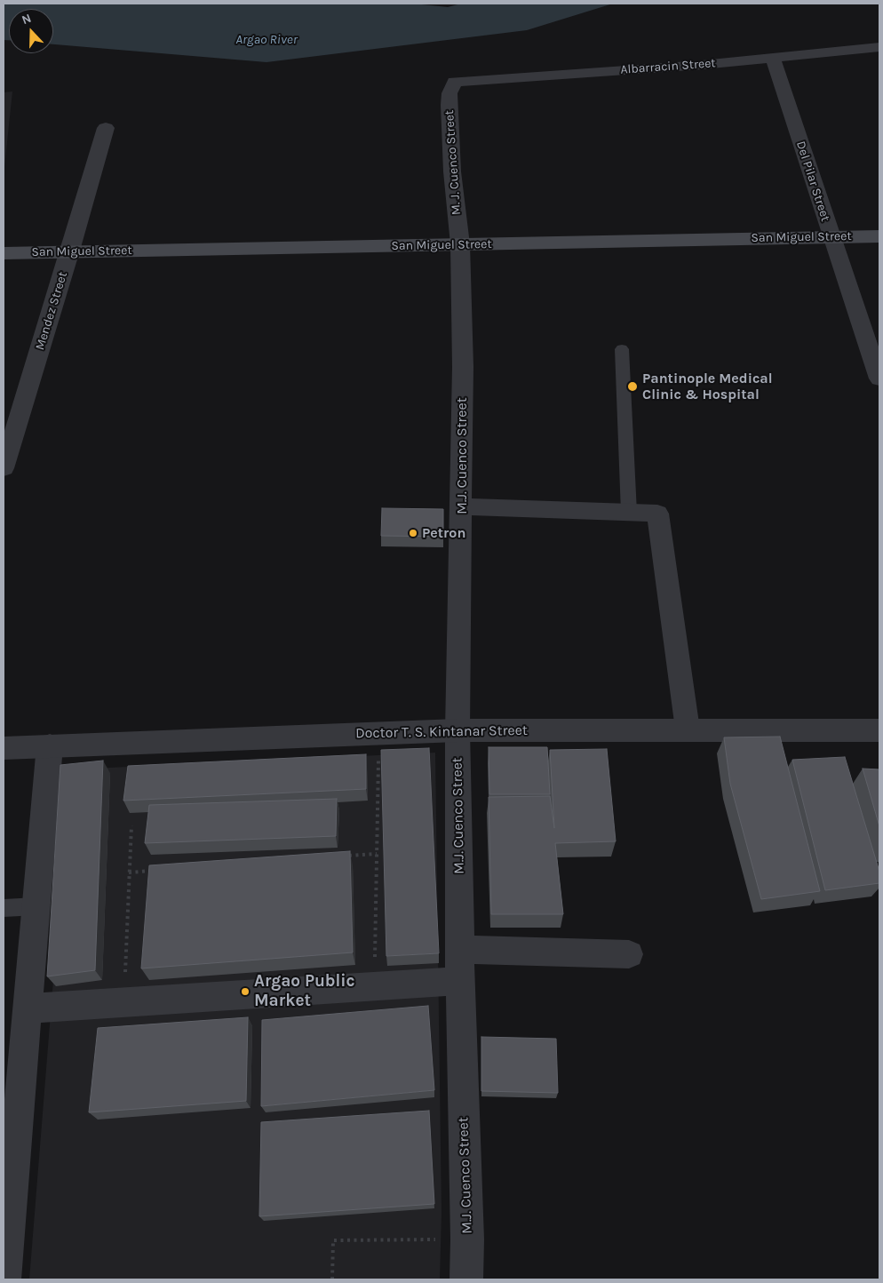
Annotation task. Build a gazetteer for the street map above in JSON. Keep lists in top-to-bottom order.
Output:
{
  "streets": {
    "main road": ["San Miguel Street"],
    "street": [
      "Albarracin Street",
      "M. J. Cuenco Street",
      "Del Pilar Street",
      "Mendez Street",
      "M.J. Cuenco Street",
      "Doctor T. S. Kintanar Street"
    ]
  },
  "crossings": [
    ["Albarracin Street", "M. J. Cuenco Street"],
    ["Albarracin Street", "Del Pilar Street"],
    ["M. J. Cuenco Street", "San Miguel Street"],
    ["M. J. Cuenco Street", "M.J. Cuenco Street"],
    ["Del Pilar Street", "San Miguel Street"],
    ["San Miguel Street", "Mendez Street"],
    ["San Miguel Street", "M.J. Cuenco Street"],
    ["M.J. Cuenco Street", "Doctor T. S. Kintanar Street"]
  ],
  "water": ["Argao River"],
  "places": ["Pantinople Medical Clinic & Hospital", "Petron", "Argao Public Market"],
  "north": "top"
}
